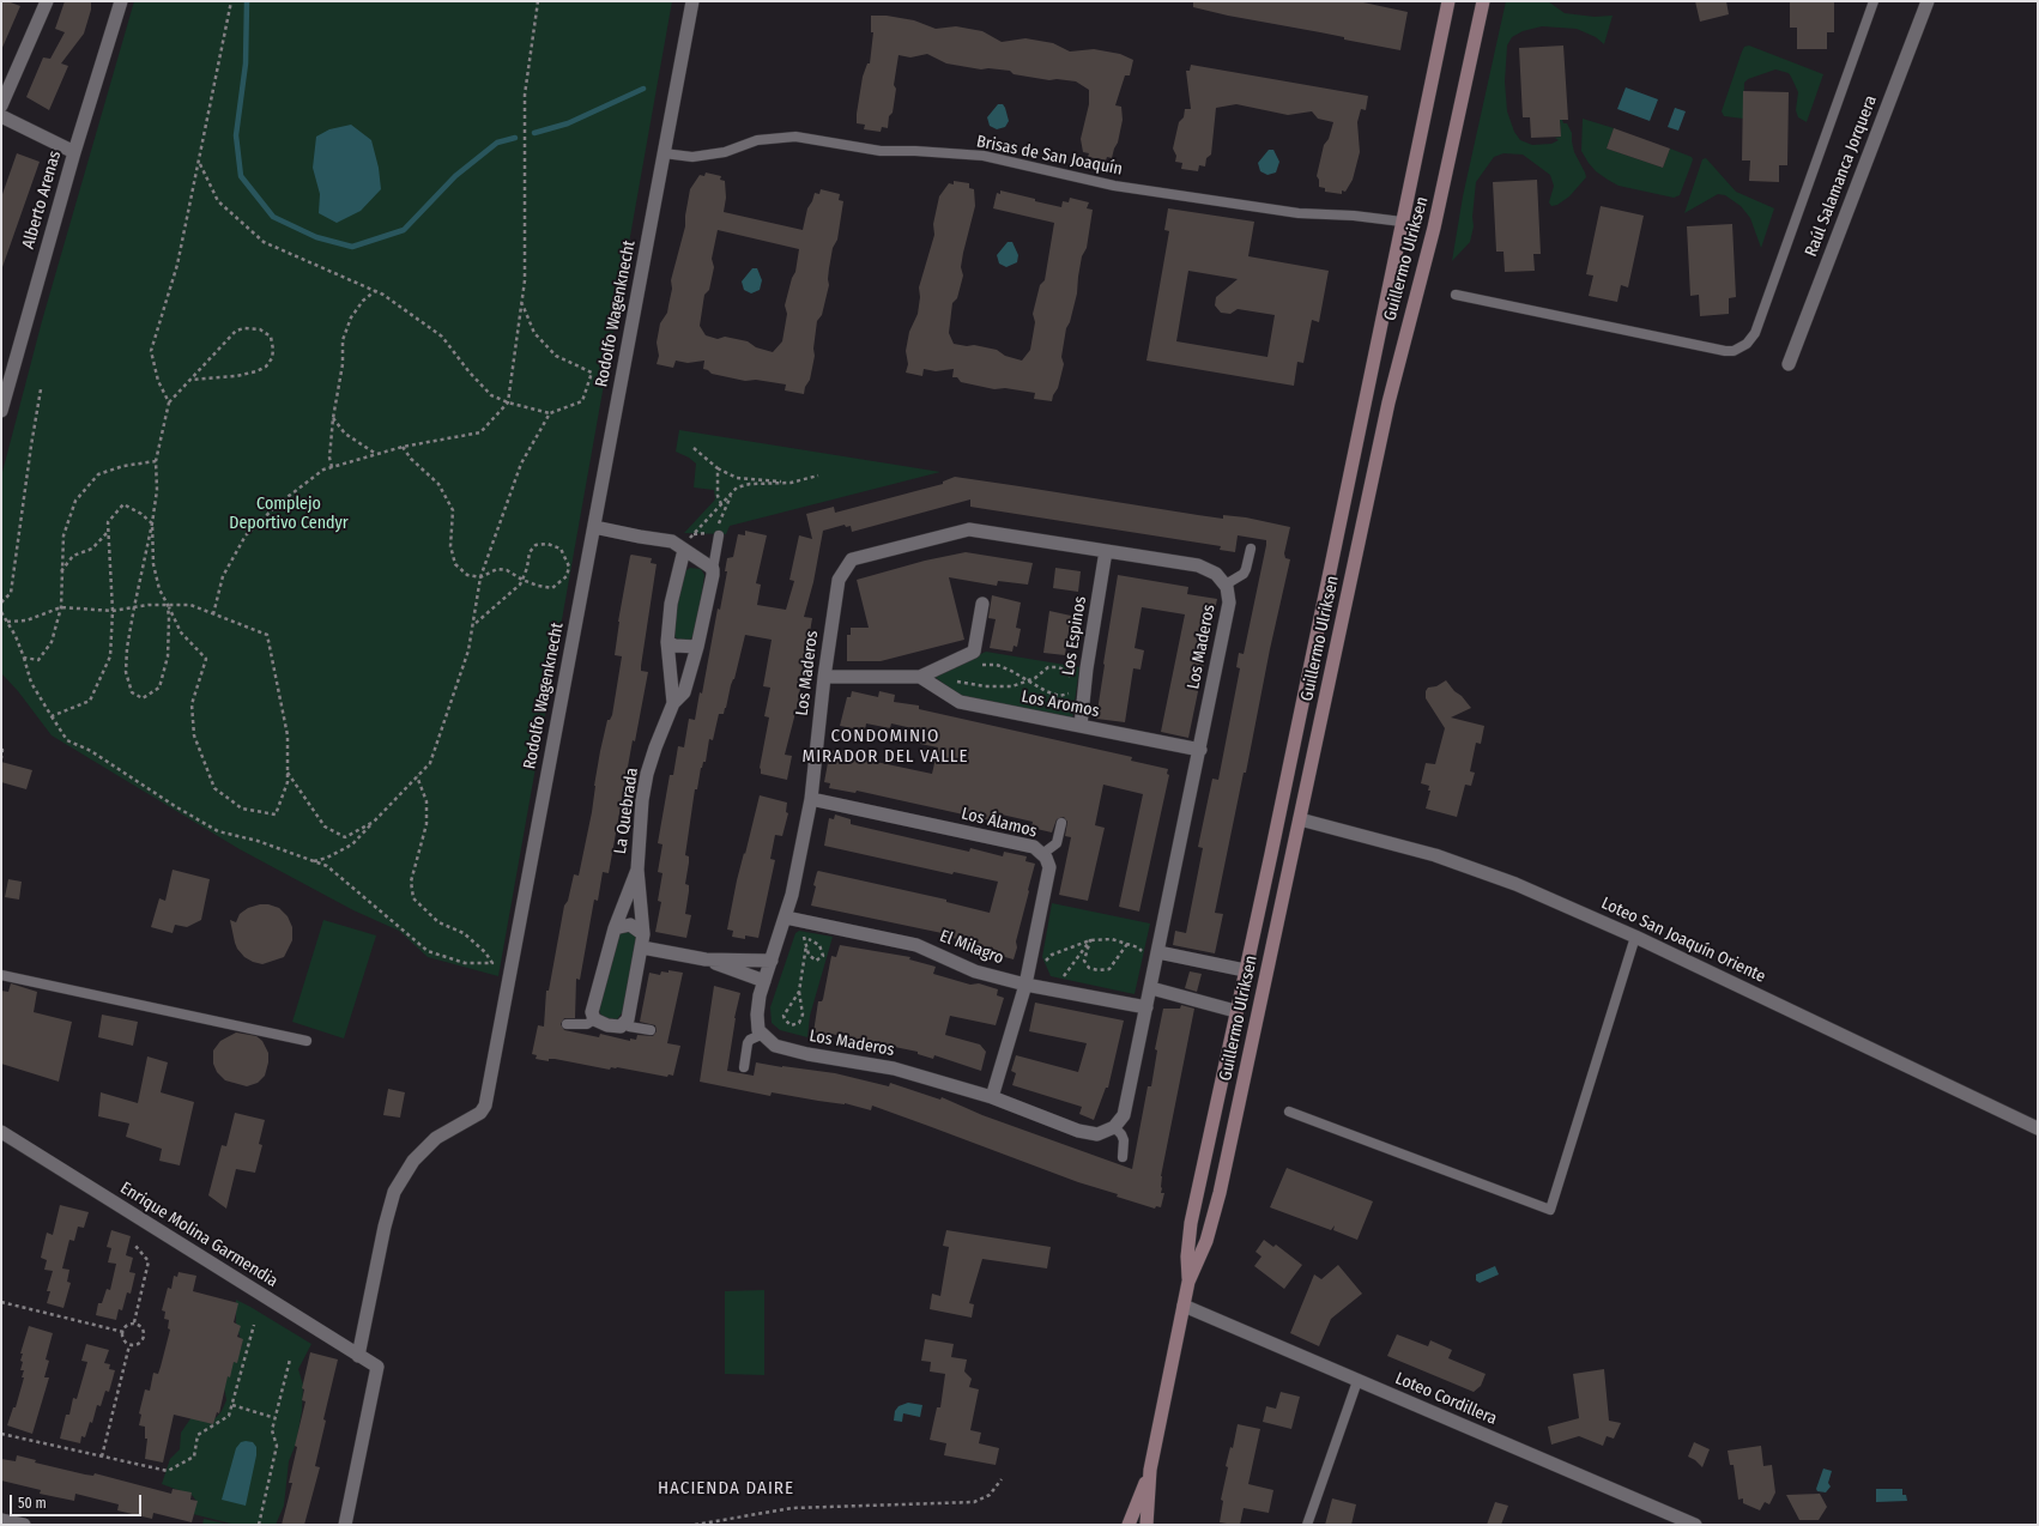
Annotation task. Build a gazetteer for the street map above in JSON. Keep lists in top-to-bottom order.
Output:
{
  "streets": {
    "main road": ["Guillermo Ulriksen"],
    "street": [
      "Raúl Salamanca Jorquera",
      "Alberto Arenas",
      "Rodolfo Wagenknecht",
      "Los Espinos",
      "Los Maderos",
      "Los Aromos",
      "La Quebrada",
      "Los Álamos",
      "Loteo San Joaquín Oriente",
      "El Milagro",
      "Enrique Molina Garmendia",
      "Loteo Cordillera"
    ],
    "lane": ["Brisas de San Joaquín"]
  },
  "crossings": [
    ["Brisas de San Joaquín", "Guillermo Ulriksen"],
    ["Brisas de San Joaquín", "Rodolfo Wagenknecht"],
    ["Guillermo Ulriksen", "Loteo San Joaquín Oriente"],
    ["Guillermo Ulriksen", "Loteo Cordillera"],
    ["Rodolfo Wagenknecht", "Enrique Molina Garmendia"],
    ["Los Espinos", "Los Maderos"],
    ["Los Espinos", "Los Aromos"],
    ["Los Maderos", "Los Aromos"],
    ["Los Maderos", "Los Álamos"],
    ["Los Maderos", "El Milagro"],
    ["Los Álamos", "El Milagro"]
  ],
  "districts": ["CONDOMINIO MIRADOR DEL VALLE", "HACIENDA DAIRE"],
  "parks": ["Complejo Deportivo Cendyr"],
  "scale_bar": "50 m"
}
